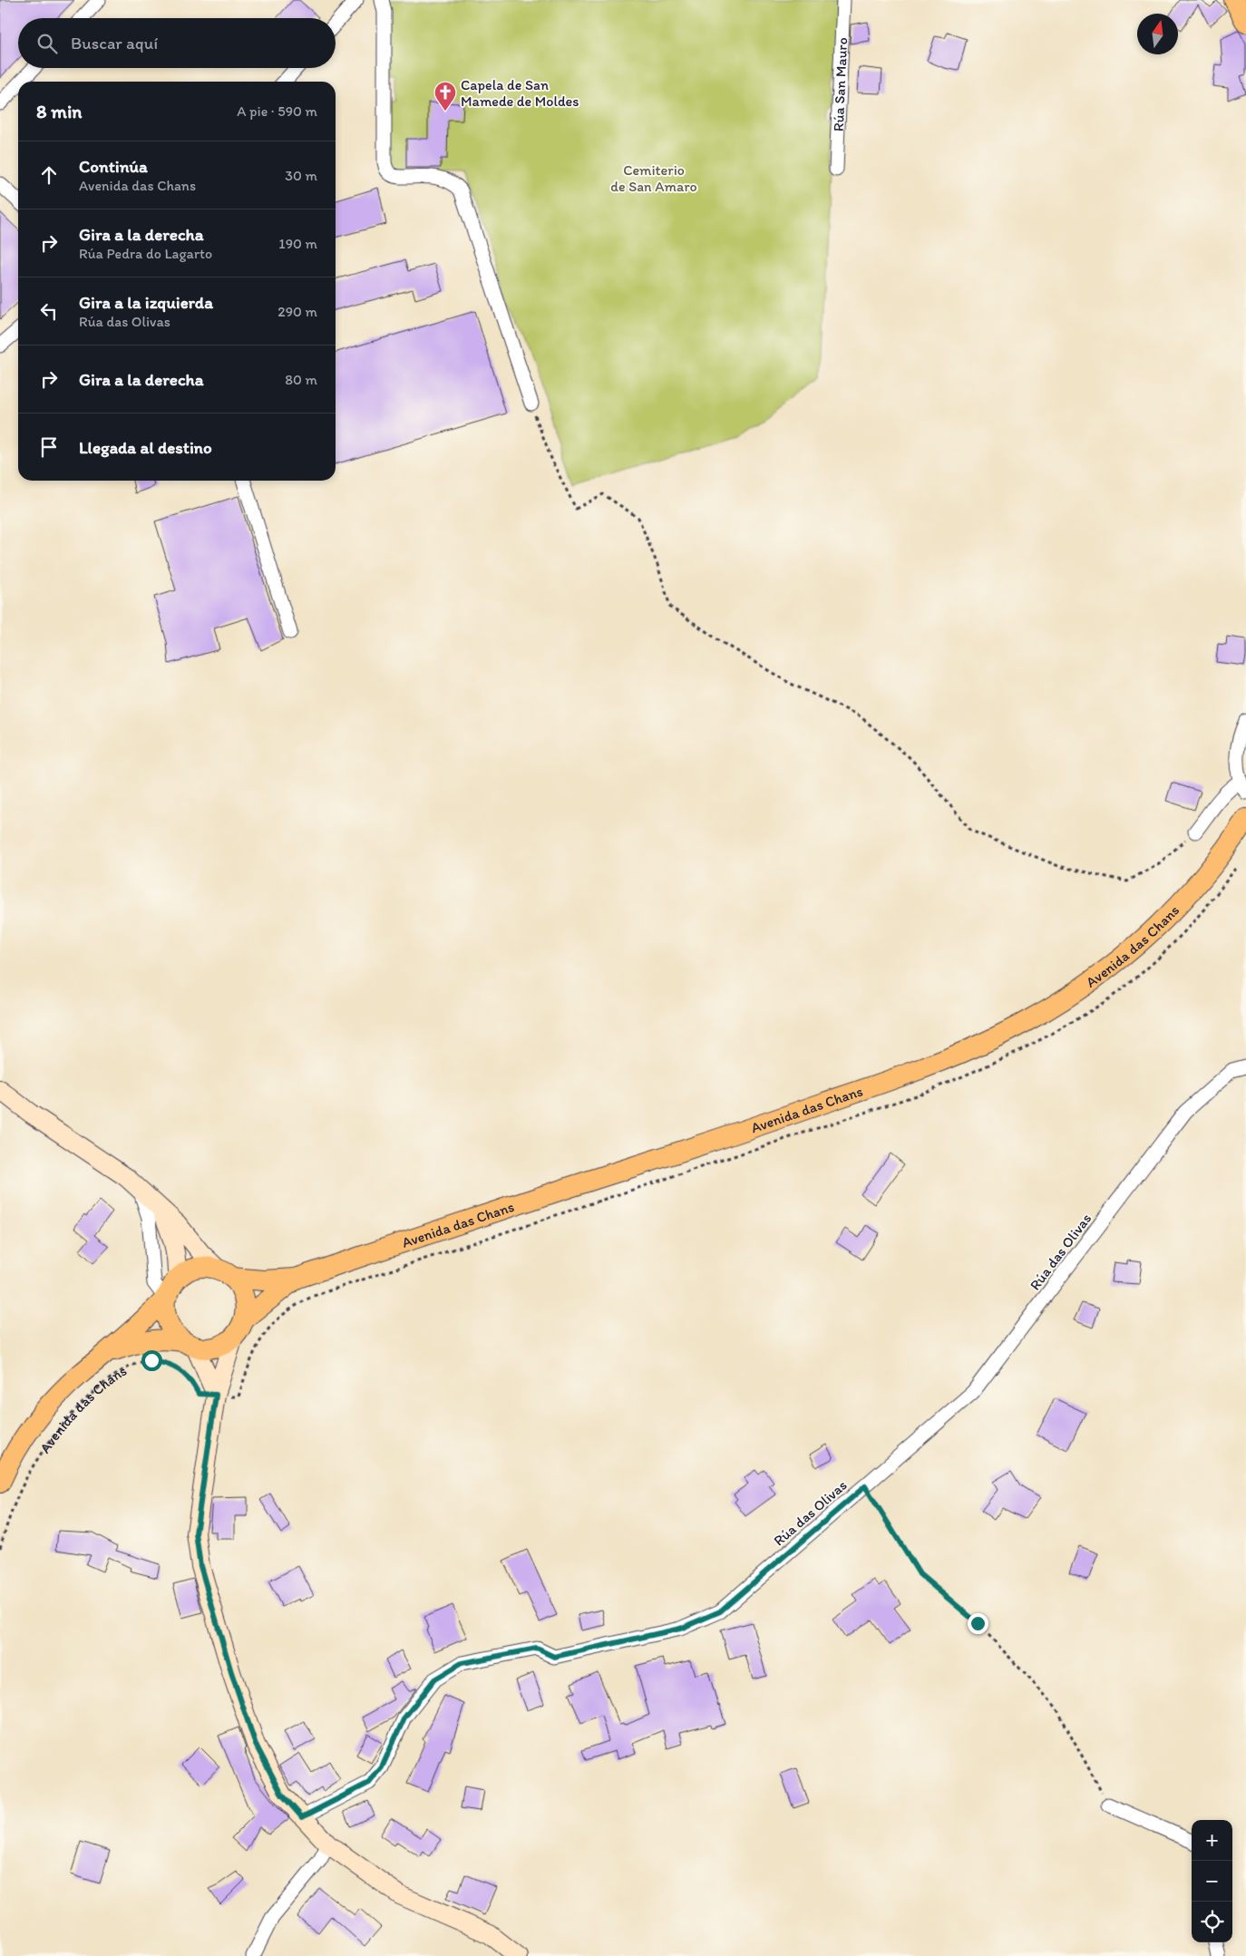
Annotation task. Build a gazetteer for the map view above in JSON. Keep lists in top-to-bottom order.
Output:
{
  "streets": {
    "main road": ["Avenida das Chans"],
    "street": ["Rúa San Mauro", "Rúa das Olivas"]
  },
  "parks": ["Cemiterio de San Amaro"],
  "places": {
    "church": ["Capela de San Mamede de Moldes"]
  },
  "north": "top",
  "page": {
    "search": "Buscar aquí",
    "heading": ["8 min", "A pie · 590 m"],
    "list": [
      ["Continúa", "Avenida das Chans", "30 m"],
      ["Gira a la derecha", "Rúa Pedra do Lagarto", "190 m"],
      ["Gira a la izquierda", "Rúa das Olivas", "290 m"],
      ["Gira a la derecha", "80 m"],
      "Llegada al destino"
    ],
    "map_buttons": ["+", "−"]
  }
}
